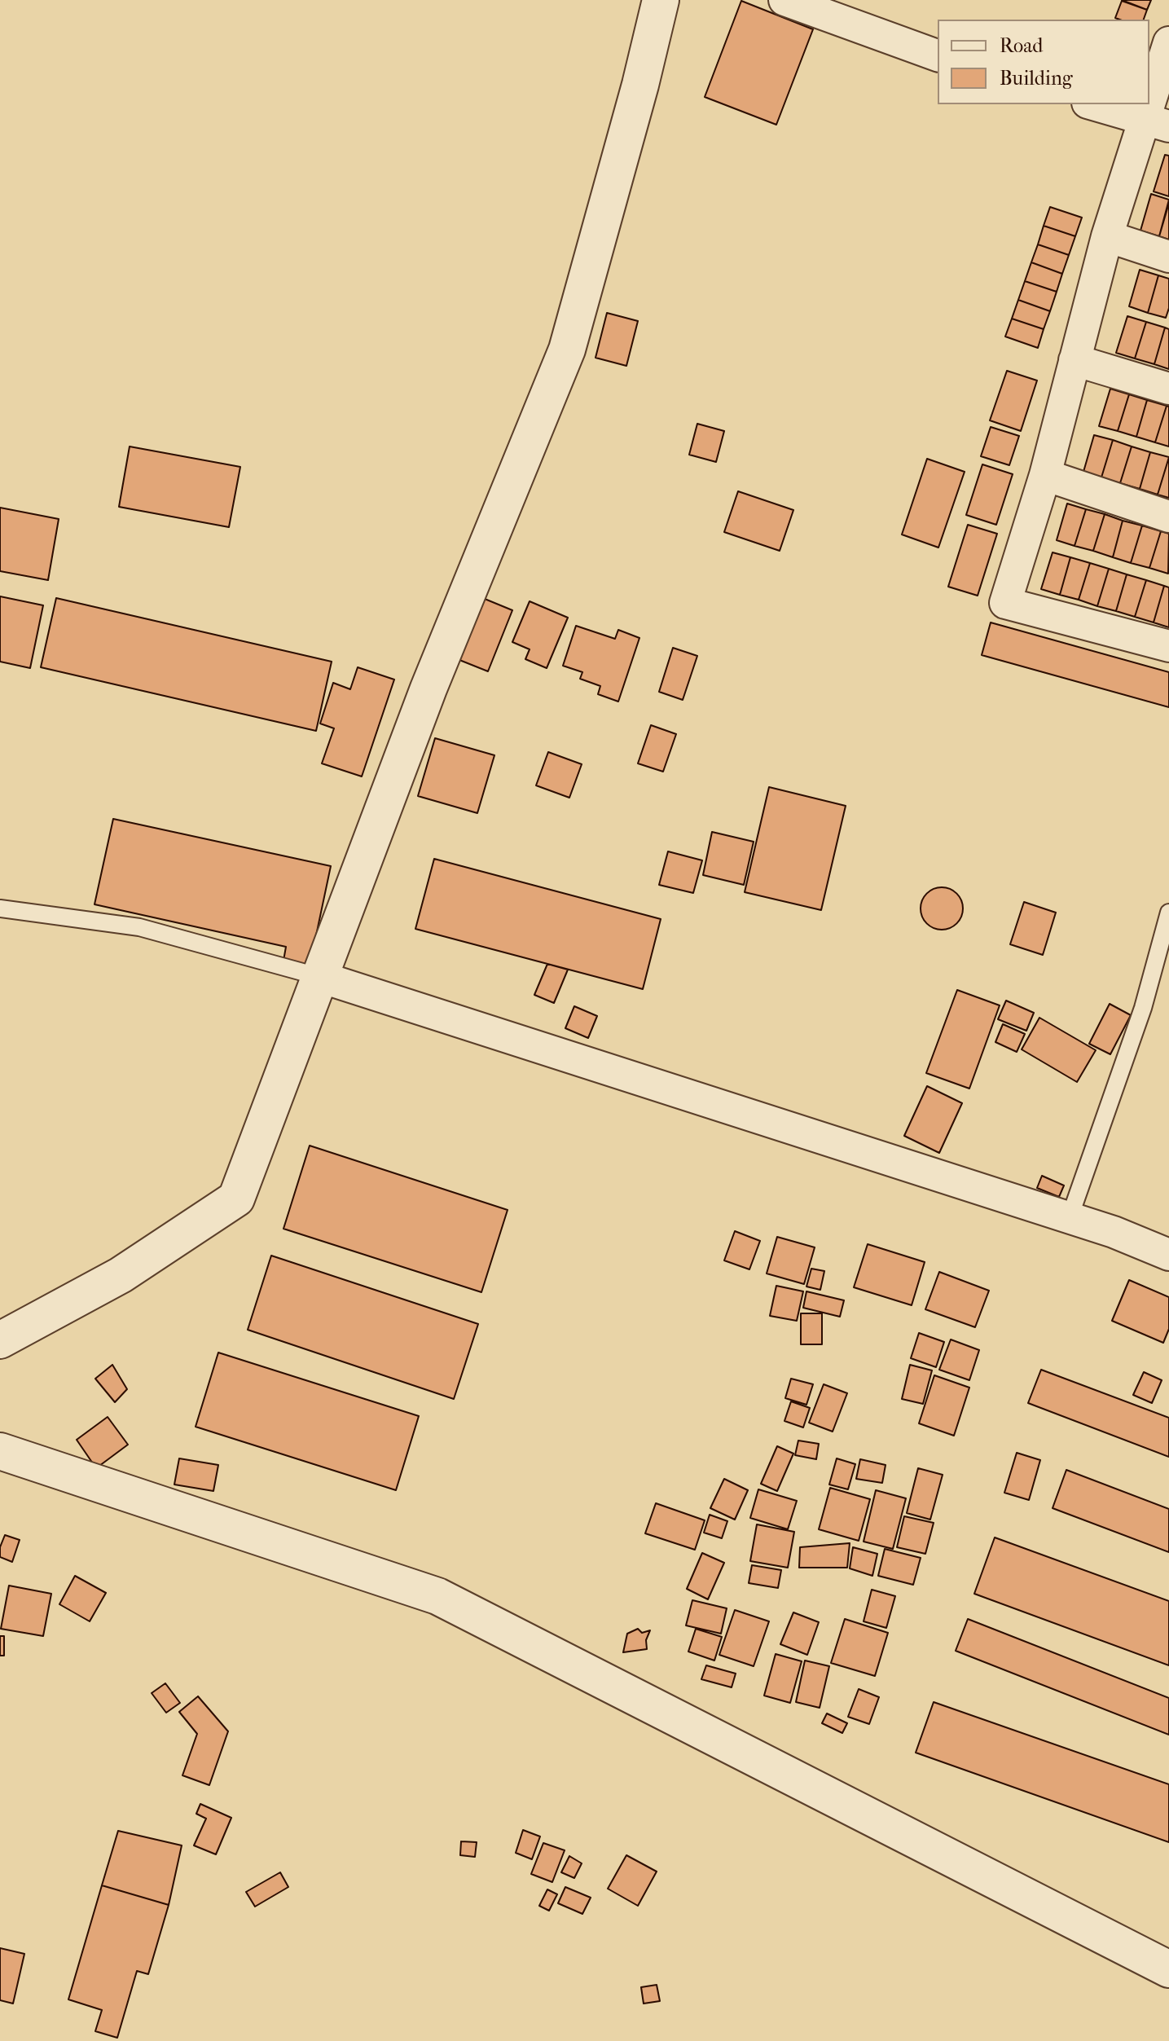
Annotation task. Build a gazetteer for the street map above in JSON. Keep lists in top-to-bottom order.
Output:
{
  "legend": ["Road", "Building"]
}
